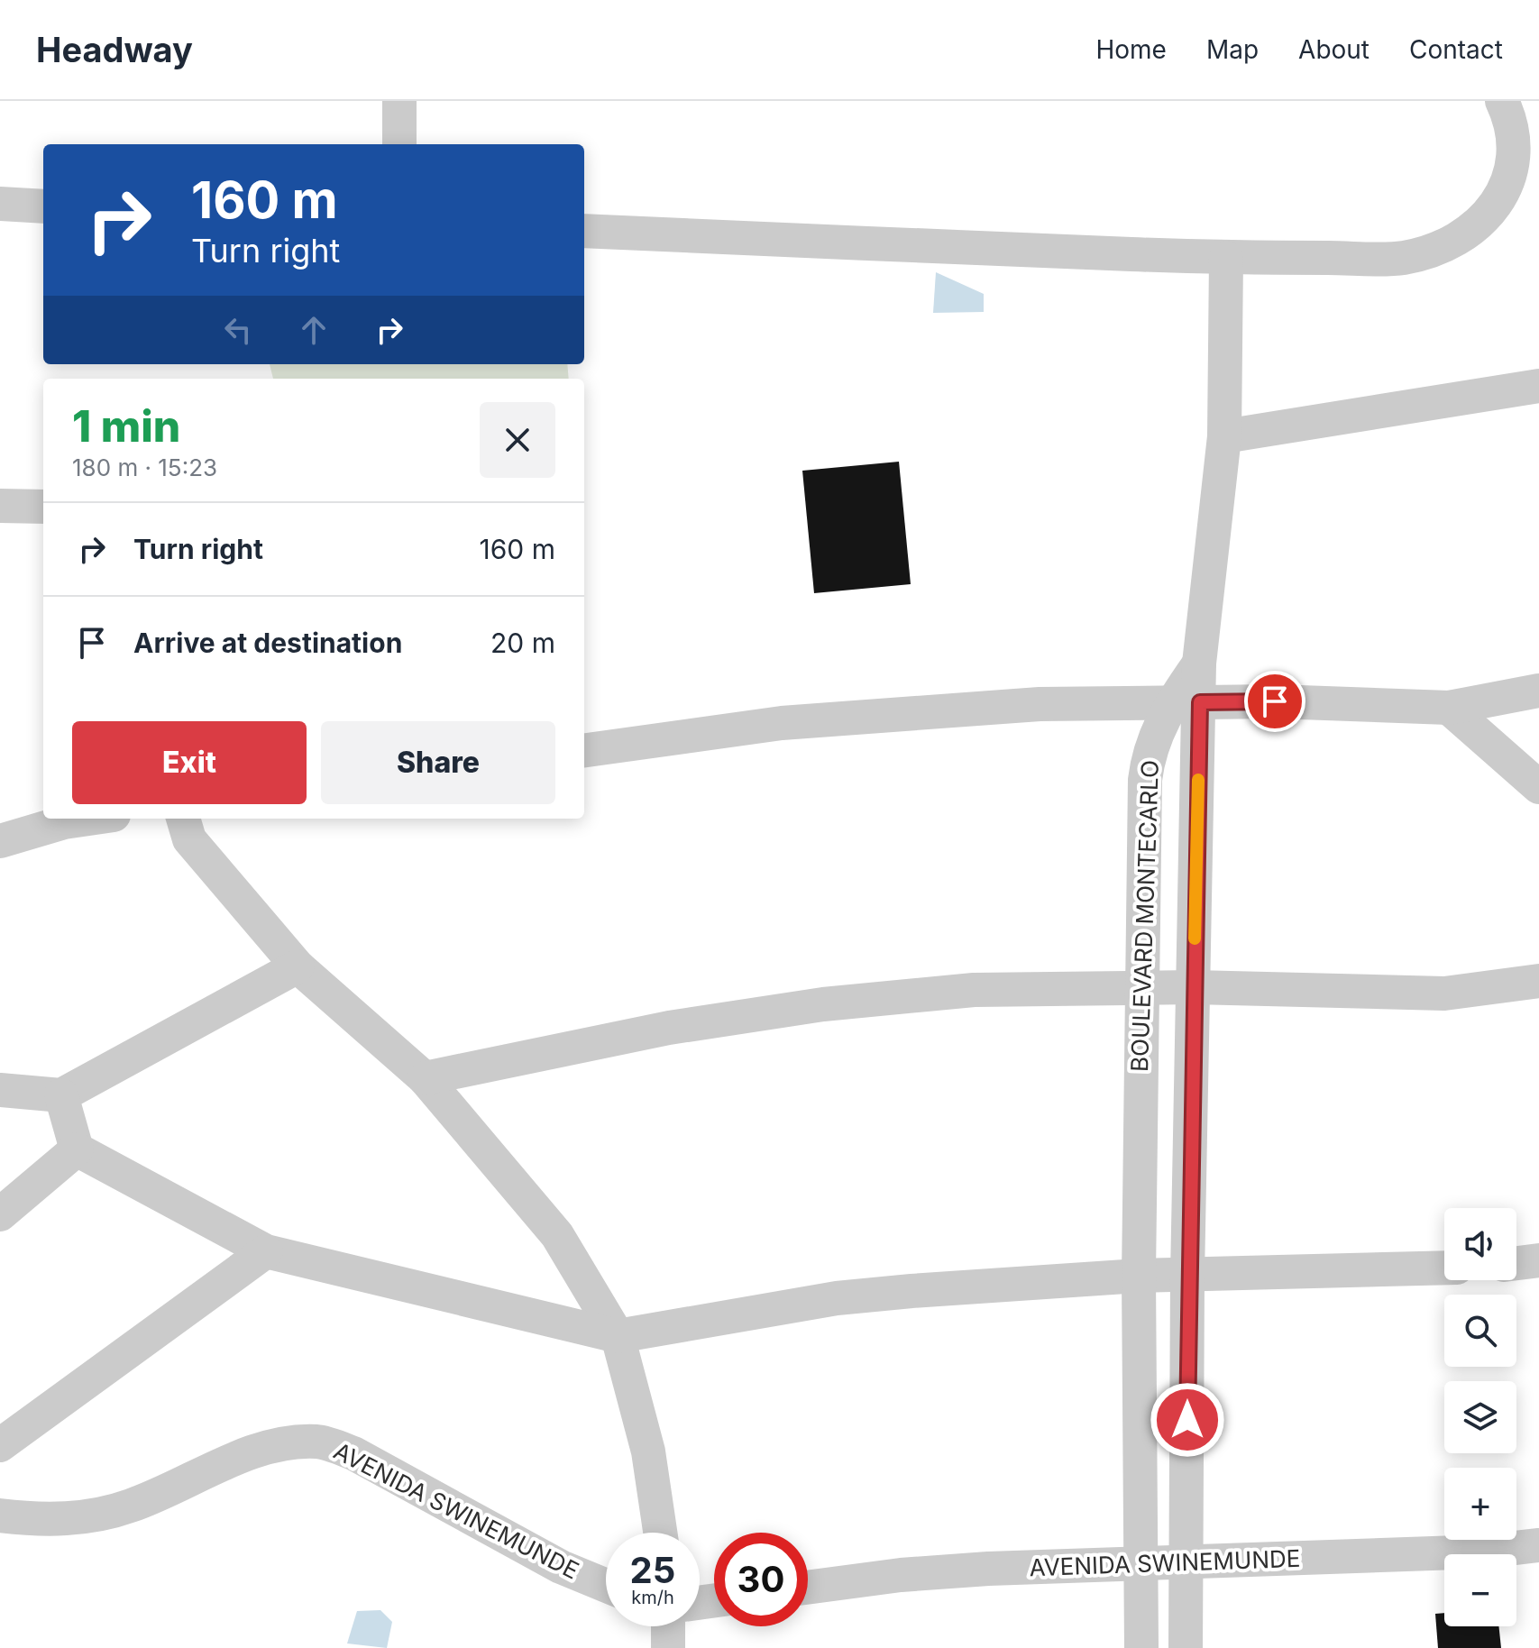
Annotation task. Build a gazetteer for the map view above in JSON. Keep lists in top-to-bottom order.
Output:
{
  "streets": {
    "street": ["BOULEVARD MONTECARLO", "AVENIDA SWINEMUNDE"]
  },
  "crossings": [
    ["BOULEVARD MONTECARLO", "AVENIDA SWINEMUNDE"]
  ],
  "page": {
    "header": "Headway",
    "nav": [
      "Home",
      "Map",
      "About",
      "Contact"
    ],
    "turn": ["160 m", "Turn right"],
    "heading": ["1 min", "180 m · 15:23"],
    "list": [
      {
        "name": "Turn right",
        "value": "160 m"
      },
      {
        "name": "Arrive at destination",
        "value": "20 m"
      }
    ],
    "buttons": ["Exit", "Share"],
    "map_buttons": ["+", "−"],
    "speed": "25 km/h",
    "limit": "30"
  }
}
